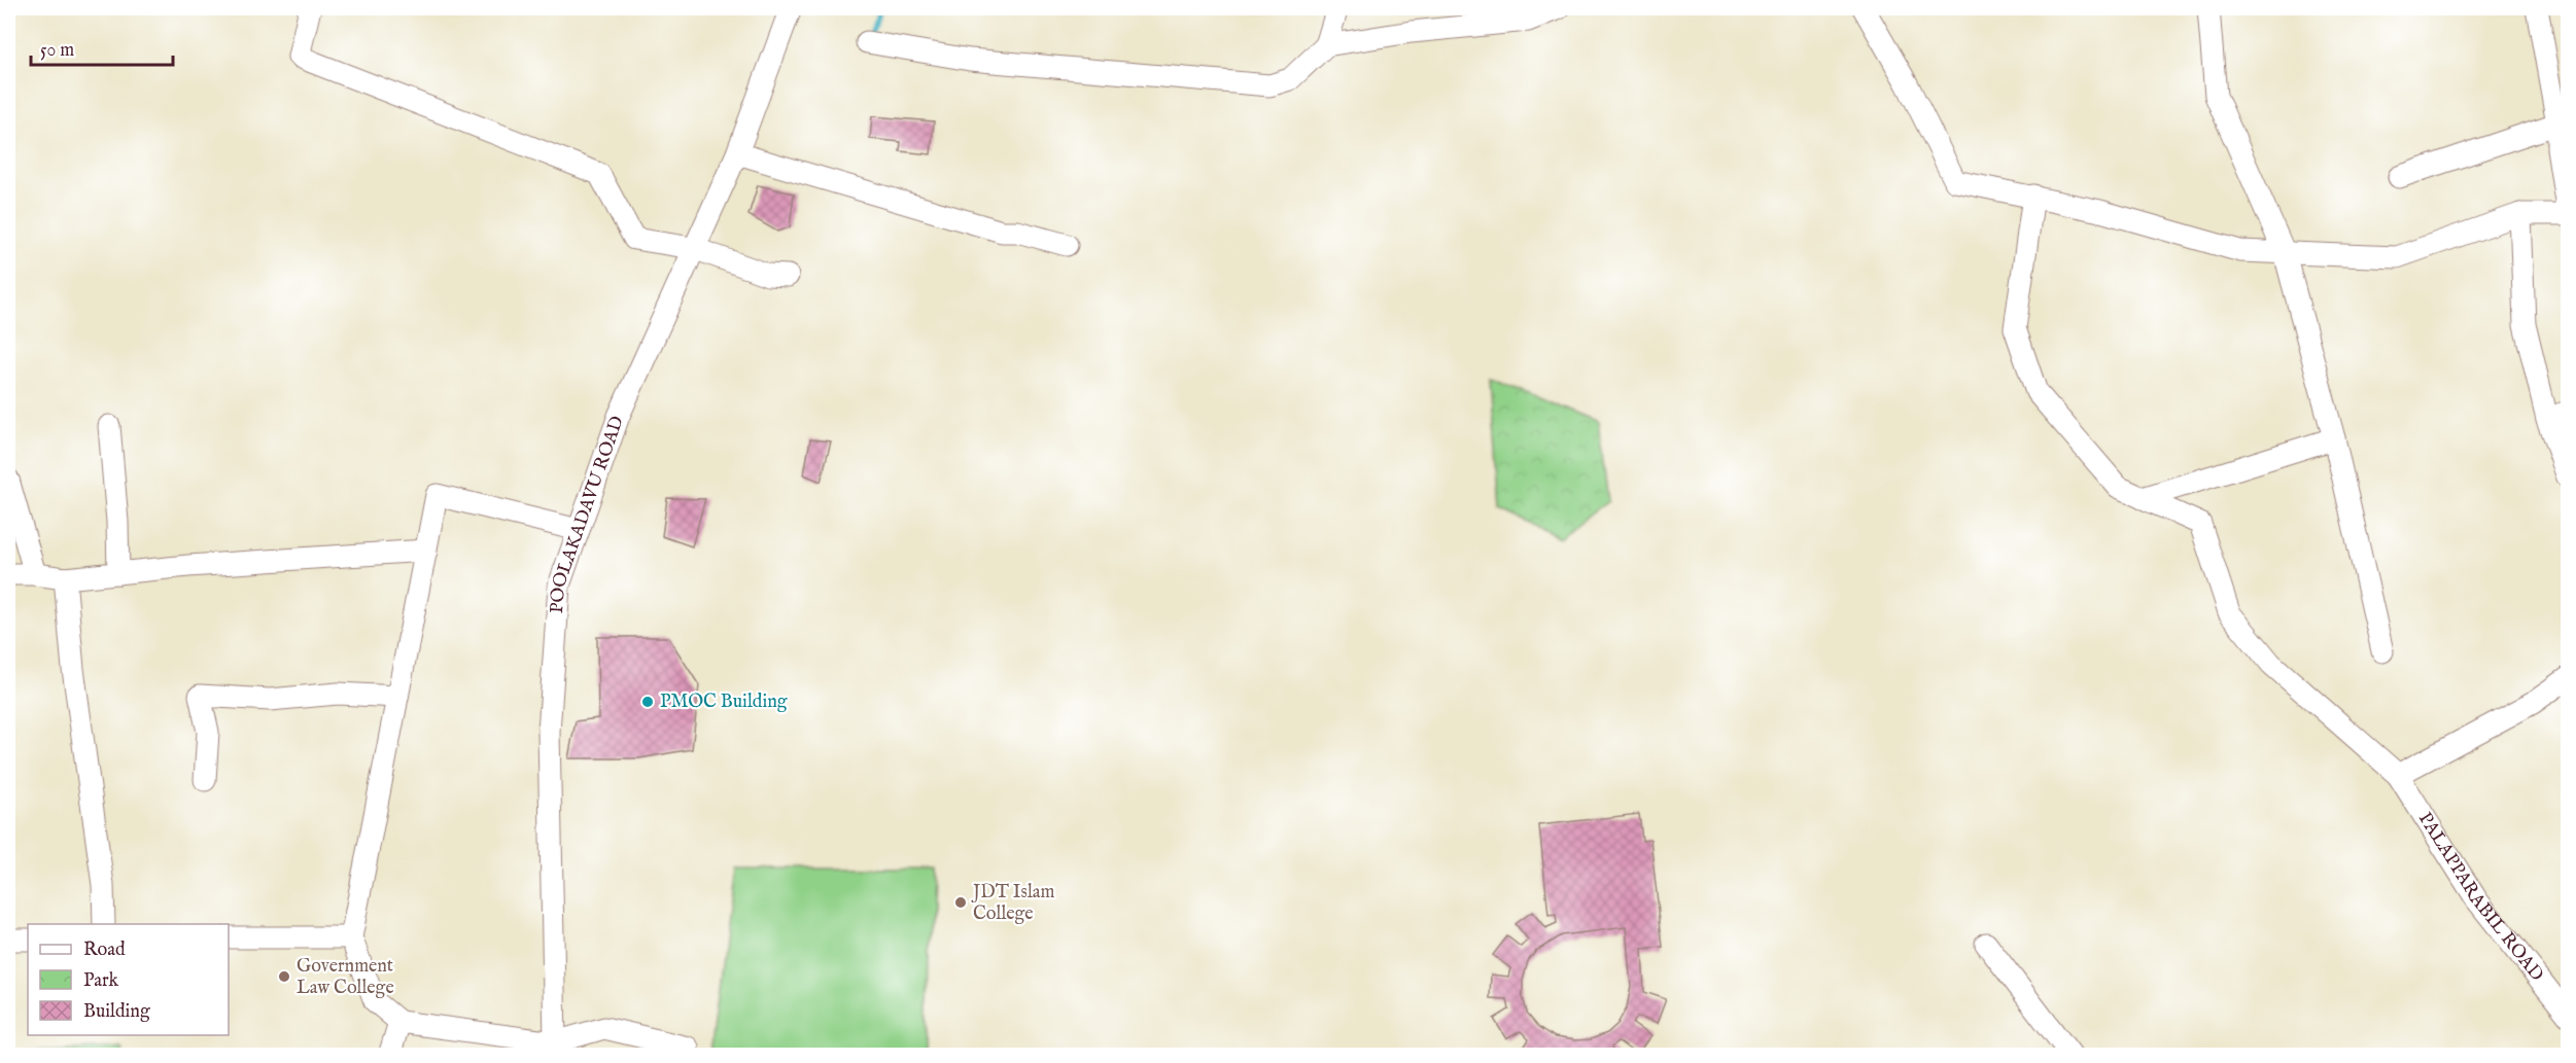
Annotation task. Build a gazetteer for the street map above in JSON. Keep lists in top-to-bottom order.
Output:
{
  "streets": {
    "street": ["POOLAKADAVU ROAD", "PALAPPARABIL ROAD"]
  },
  "places": ["PMOC Building", "JDT Islam College", "Government Law College"],
  "legend": ["Road", "Park", "Building"],
  "scale_bar": "50 m"
}
